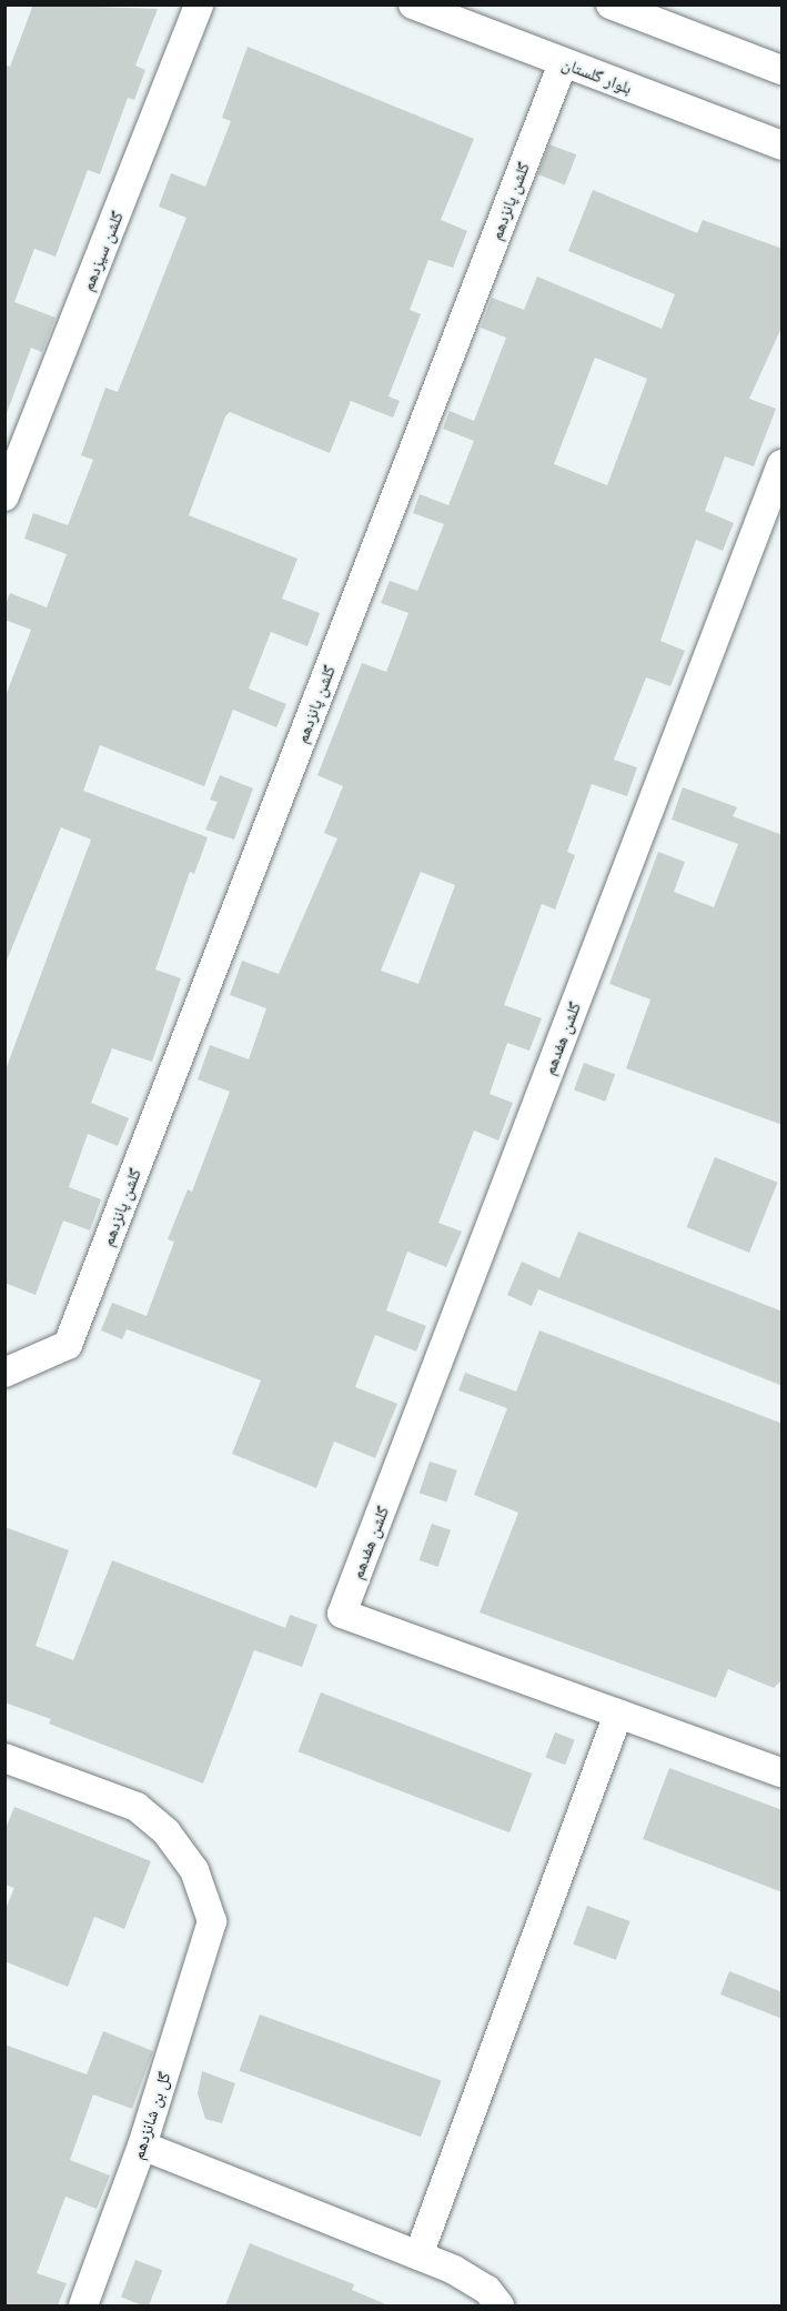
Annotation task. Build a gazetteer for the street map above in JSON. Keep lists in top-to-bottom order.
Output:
{
  "streets": {
    "street": [
      "بلوار گلستان",
      "گلشن پانزدهم",
      "گلشن سیزدهم",
      "گلشن هفدهم",
      "گل بن شانزدهم"
    ]
  },
  "crossings": [
    ["بلوار گلستان", "گلشن پانزدهم"]
  ]
}
